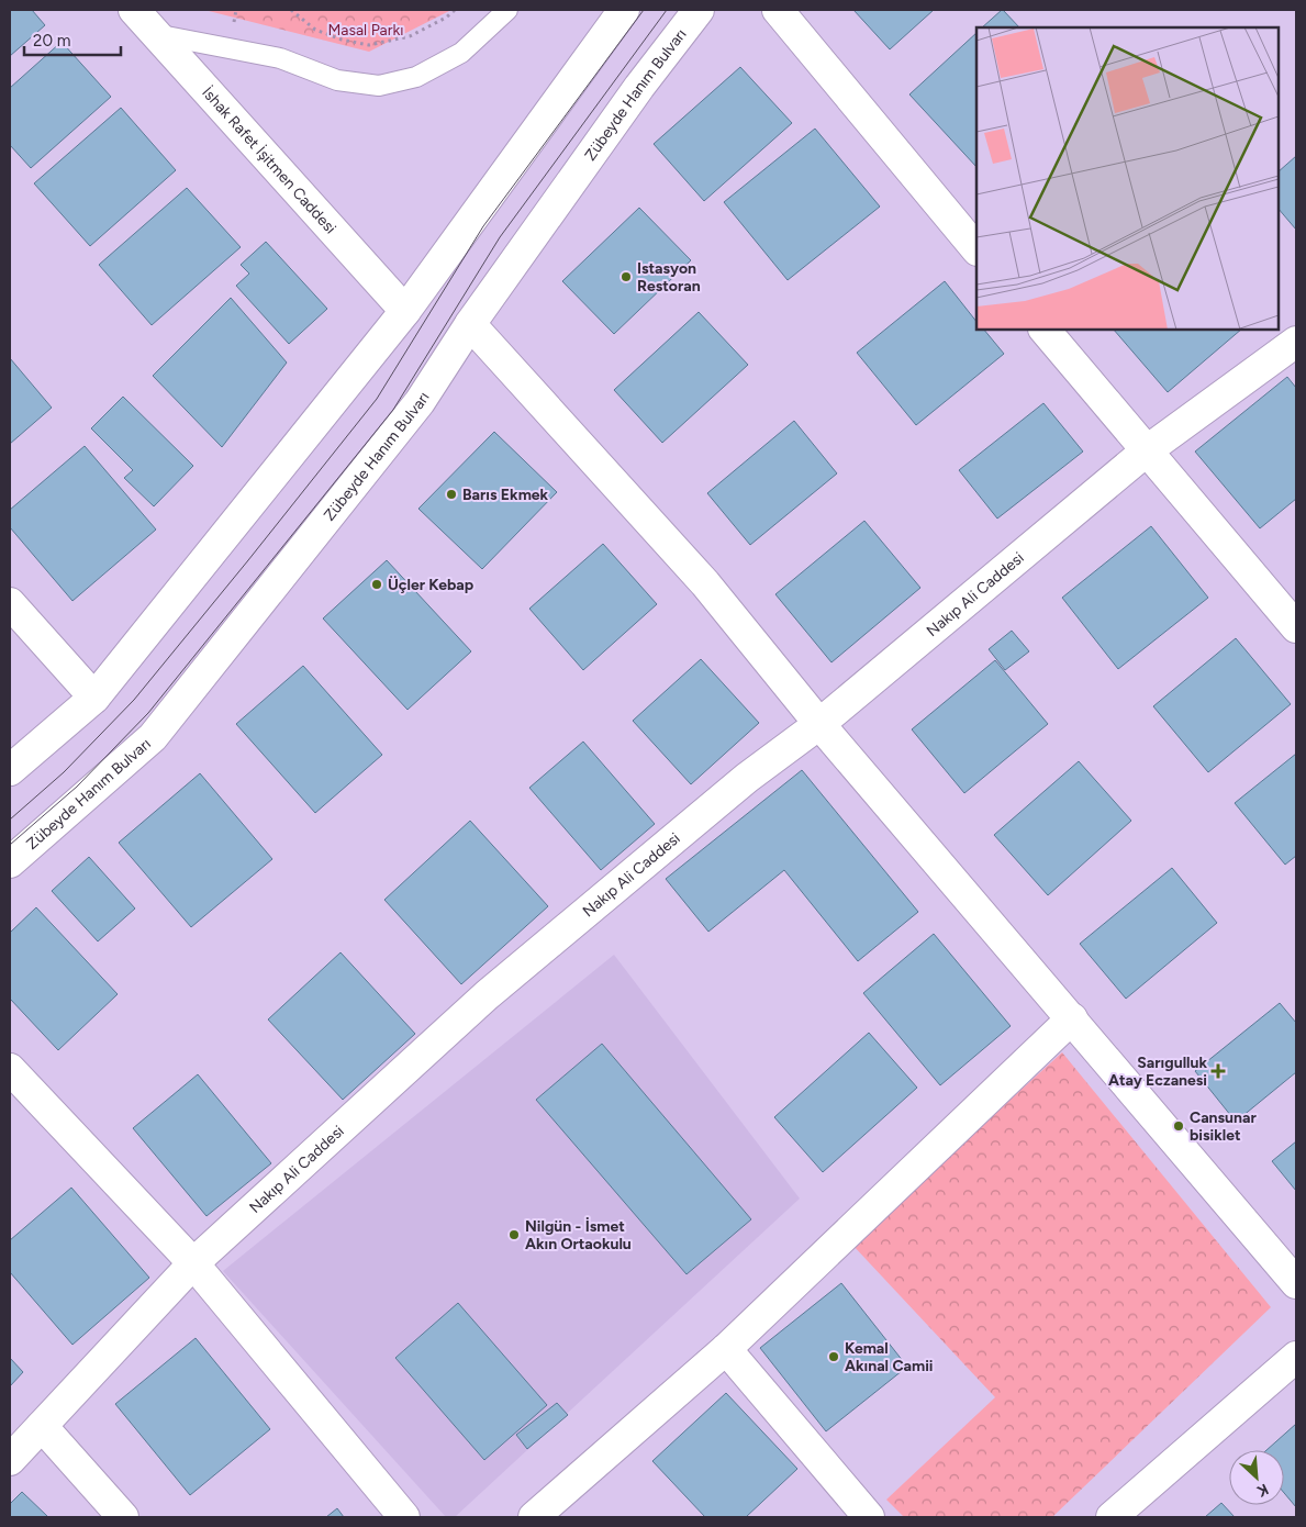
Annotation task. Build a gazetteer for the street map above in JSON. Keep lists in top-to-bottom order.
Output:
{
  "streets": {
    "street": ["Zübeyde Hanım Bulvarı", "İshak Rafet İşitmen Caddesi", "Nakıp Ali Caddesi"]
  },
  "parks": ["Masal Parkı"],
  "places": {
    "other": [
      "Istasyon Restoran",
      "Barıs Ekmek",
      "Üçler Kebap",
      "Cansunar bisiklet",
      "Nilgün - İsmet Akın Ortaokulu",
      "Kemal Akınal Camii"
    ],
    "health": ["Sarıgulluk Atay Eczanesi"]
  },
  "scale_bar": "20 m",
  "north": "bottom right"
}
